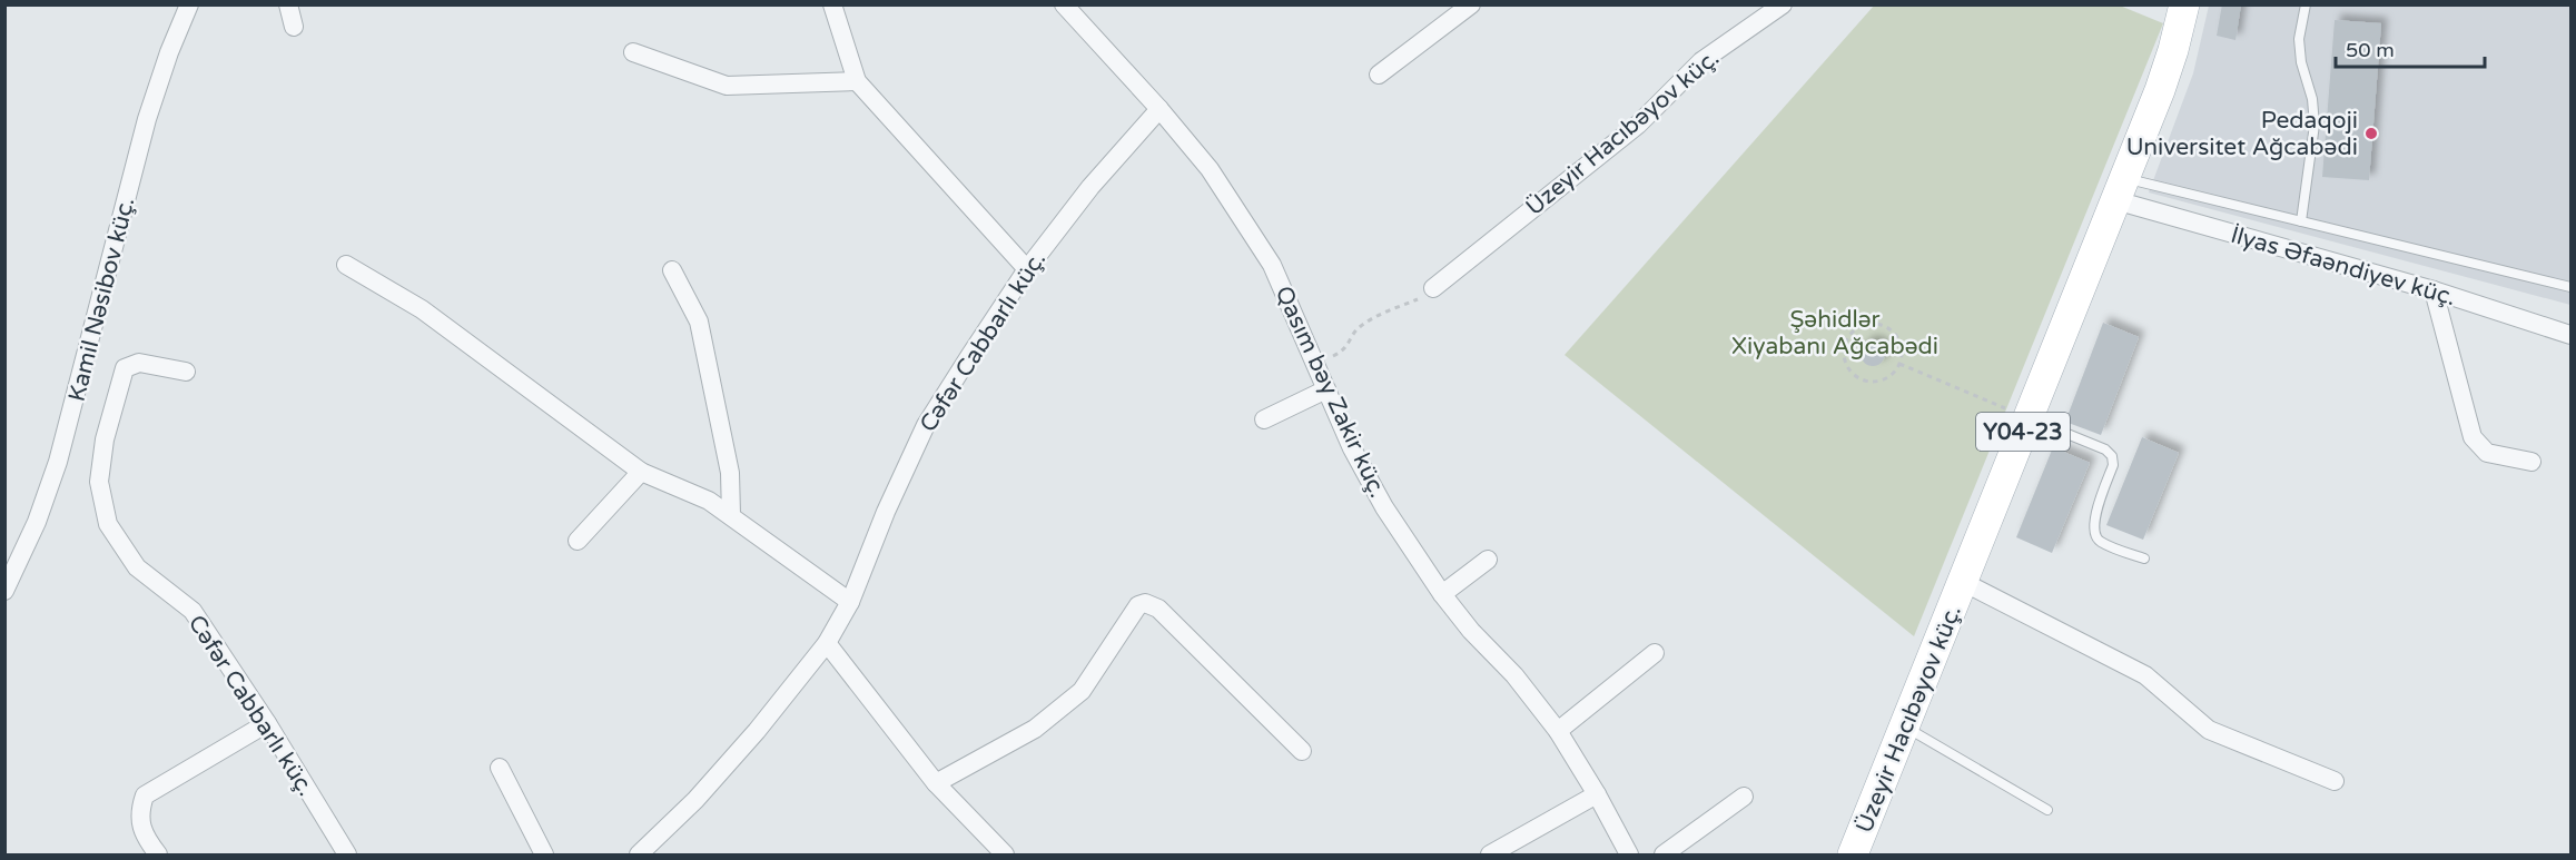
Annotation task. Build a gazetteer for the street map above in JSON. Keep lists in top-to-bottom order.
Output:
{
  "streets": {
    "main road": ["Üzeyir Hacıbəyov küç.", "Y04-23"],
    "street": [
      "İlyas Əfaəndiyev küç.",
      "Kamil Nəsibov küç.",
      "Cəfər Cabbarlı küç.",
      "Qasım bəy Zakir küç."
    ]
  },
  "crossings": [
    ["Üzeyir Hacıbəyov küç.", "İlyas Əfaəndiyev küç."],
    ["Cəfər Cabbarlı küç.", "Qasım bəy Zakir küç."]
  ],
  "parks": ["Şəhidlər Xiyabanı Ağcabədi"],
  "places": ["Pedaqoji Universitet Ağcabədi"],
  "scale_bar": "50 m"
}
